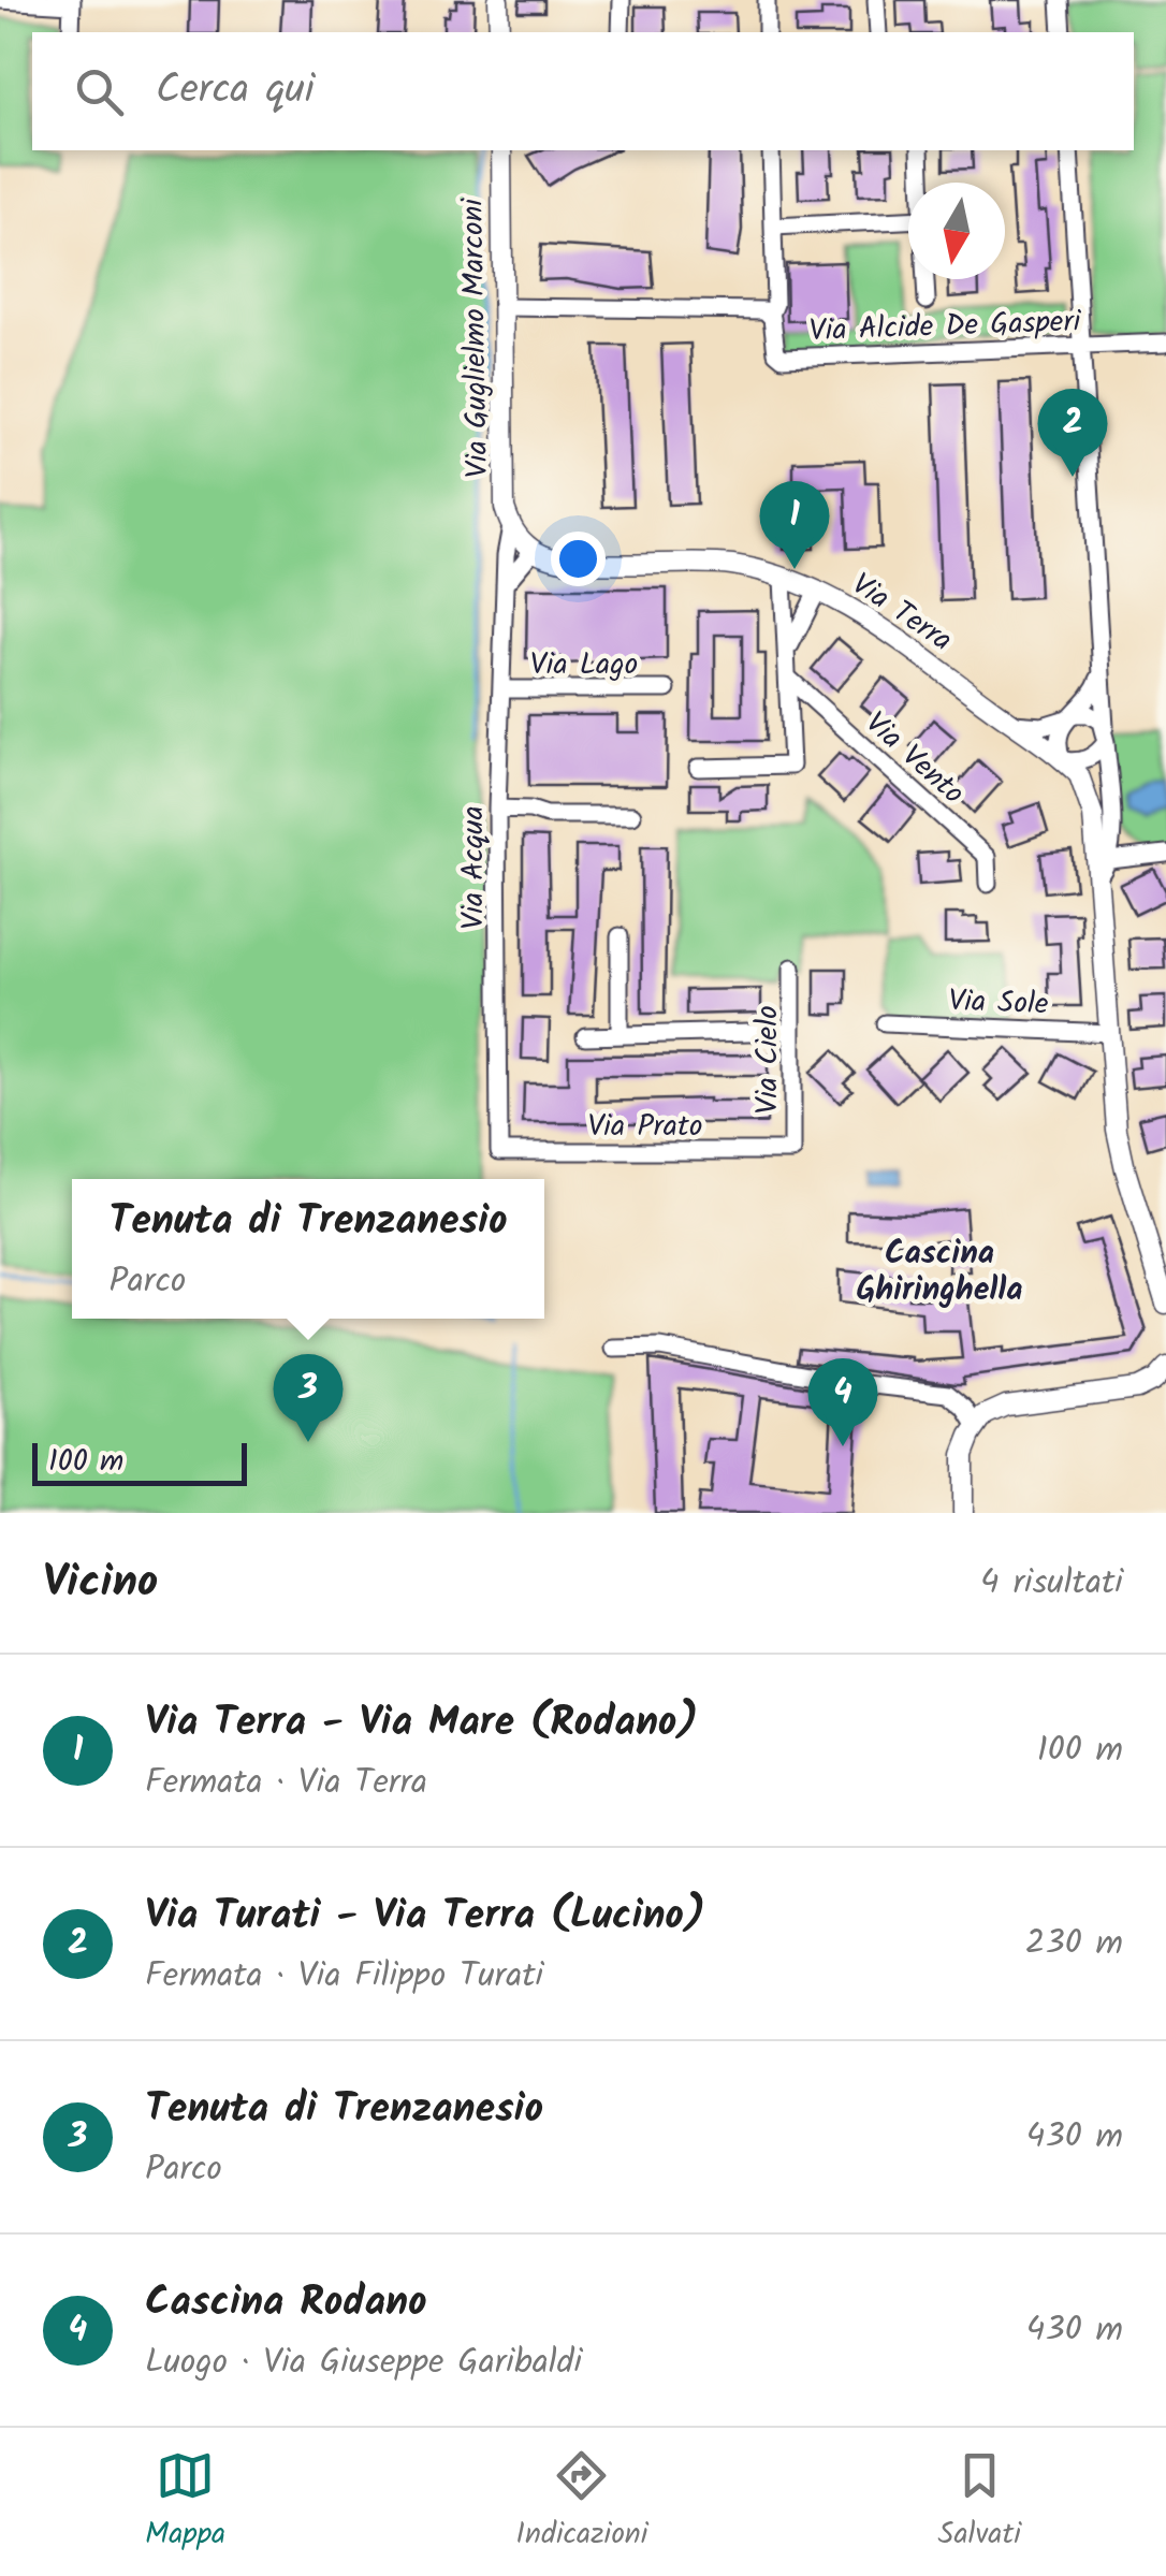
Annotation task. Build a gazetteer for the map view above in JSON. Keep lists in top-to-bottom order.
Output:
{
  "streets": {
    "street": [
      "Via Alcide De Gasperi",
      "Via Guglielmo Marconi",
      "Via Terra",
      "Via Lago",
      "Via Vento",
      "Via Acqua",
      "Via Sole",
      "Via Cielo",
      "Via Prato"
    ]
  },
  "crossings": [
    ["Via Alcide De Gasperi", "Via Guglielmo Marconi"],
    ["Via Alcide De Gasperi", "Via Terra"],
    ["Via Guglielmo Marconi", "Via Acqua"],
    ["Via Terra", "Via Sole"],
    ["Via Lago", "Via Acqua"],
    ["Via Acqua", "Via Prato"],
    ["Via Cielo", "Via Prato"]
  ],
  "districts": ["Cascina Ghiringhella"],
  "scale_bar": "100 m",
  "north": "bottom",
  "page": {
    "search": "Cerca qui",
    "pins": [
      "2",
      "1",
      "3",
      "4"
    ],
    "popup": ["Tenuta di Trenzanesio", "Parco"],
    "scale": "100 m",
    "heading": ["Vicino", "4 risultati"],
    "list": [
      {
        "mark": "1",
        "name": "Via Terra - Via Mare (Rodano)",
        "note": "Fermata · Via Terra",
        "value": "100 m"
      },
      {
        "mark": "2",
        "name": "Via Turati - Via Terra (Lucino)",
        "note": "Fermata · Via Filippo Turati",
        "value": "230 m"
      },
      {
        "mark": "3",
        "name": "Tenuta di Trenzanesio",
        "note": "Parco",
        "value": "430 m"
      },
      {
        "mark": "4",
        "name": "Cascina Rodano",
        "note": "Luogo · Via Giuseppe Garibaldi",
        "value": "430 m"
      }
    ],
    "nav": ["Mappa", "Indicazioni", "Salvati"]
  }
}
